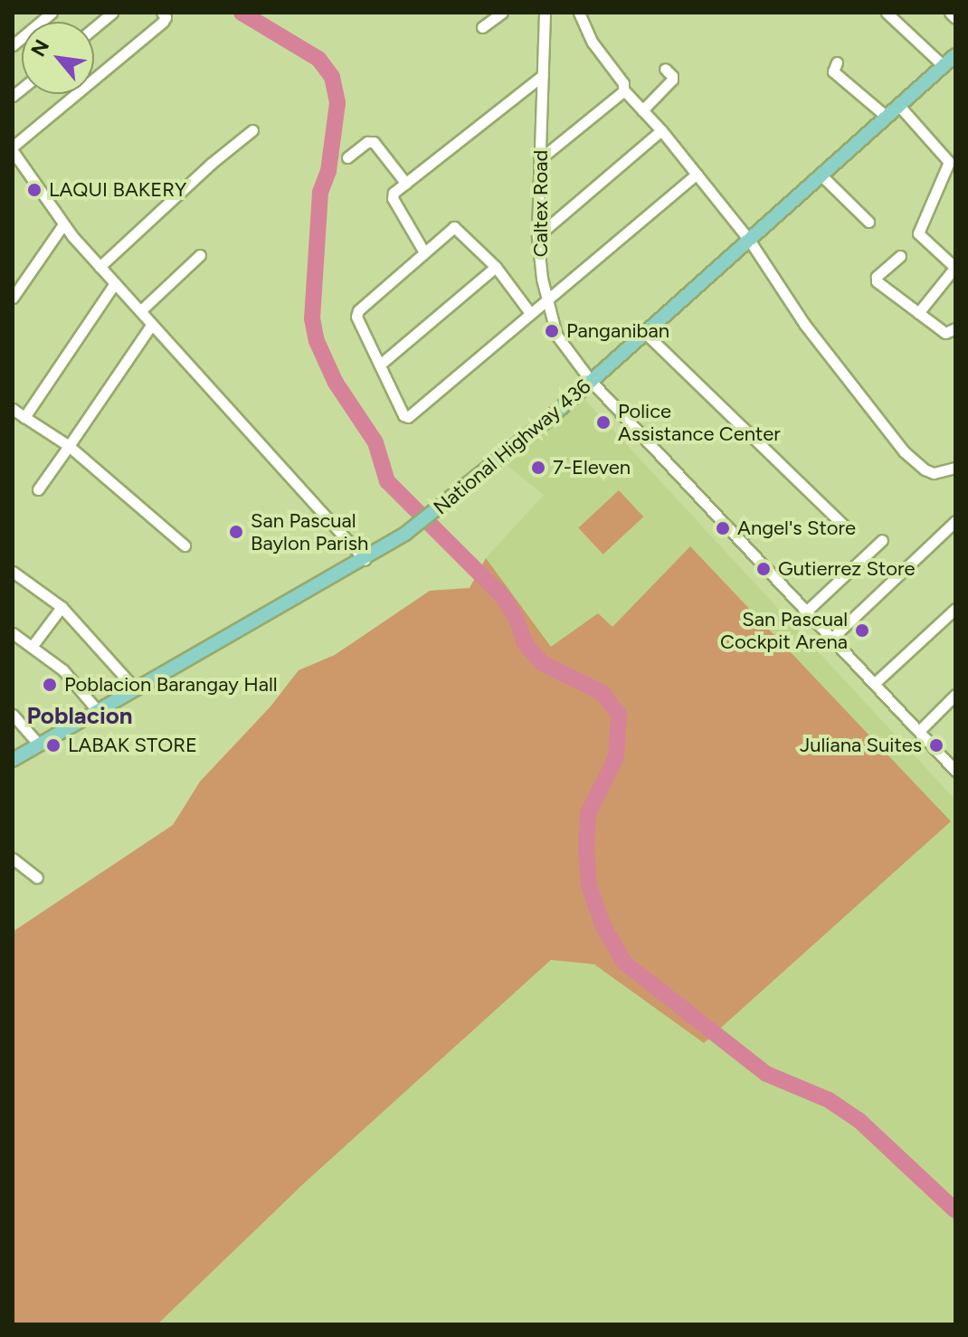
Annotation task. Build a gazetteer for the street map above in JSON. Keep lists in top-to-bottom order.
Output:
{
  "streets": {
    "main road": ["National Highway 436"],
    "street": ["Caltex Road"]
  },
  "crossings": [
    ["Caltex Road", "National Highway 436"]
  ],
  "districts": ["Poblacion"],
  "places": [
    "LAQUI BAKERY",
    "Panganiban",
    "Police Assistance Center",
    "7-Eleven",
    "Angel's Store",
    "San Pascual Baylon Parish",
    "Gutierrez Store",
    "San Pascual Cockpit Arena",
    "Poblacion Barangay Hall",
    "LABAK STORE",
    "Juliana Suites"
  ],
  "north": "top left"
}
